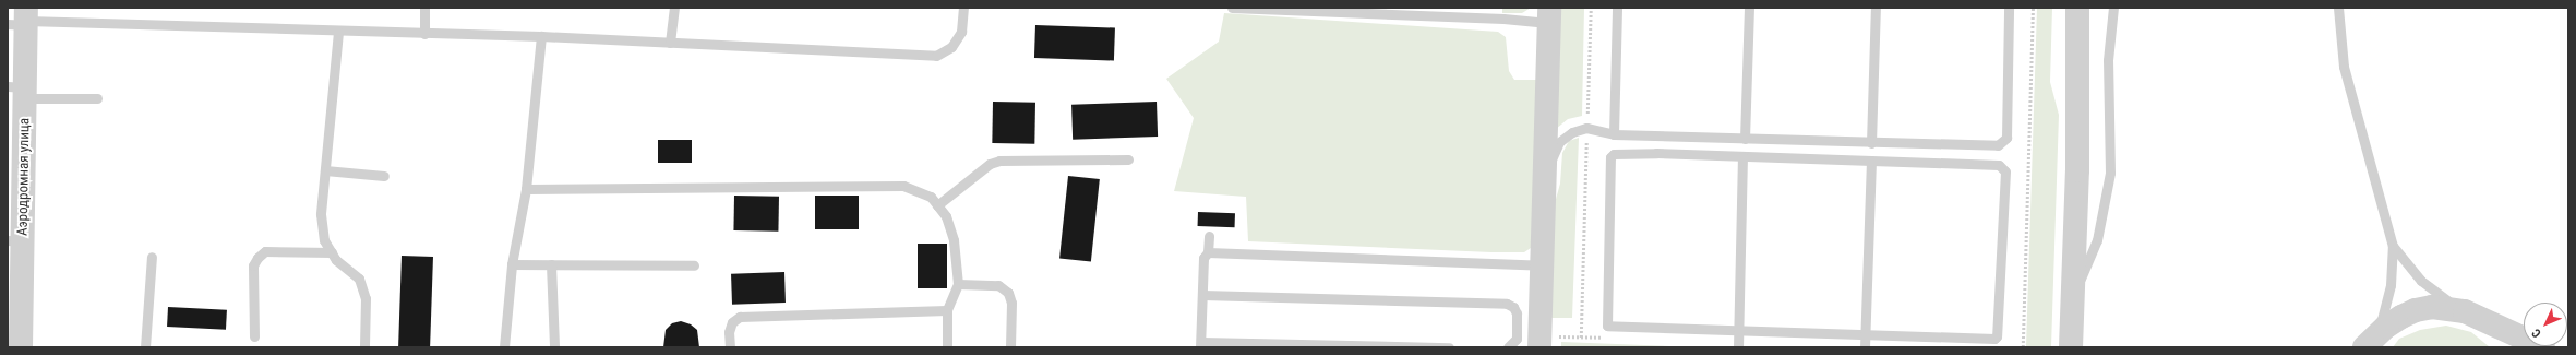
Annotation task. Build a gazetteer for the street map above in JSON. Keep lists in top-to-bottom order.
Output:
{
  "streets": {
    "street": ["Аэродромная улица"]
  },
  "north": "bottom left"
}
